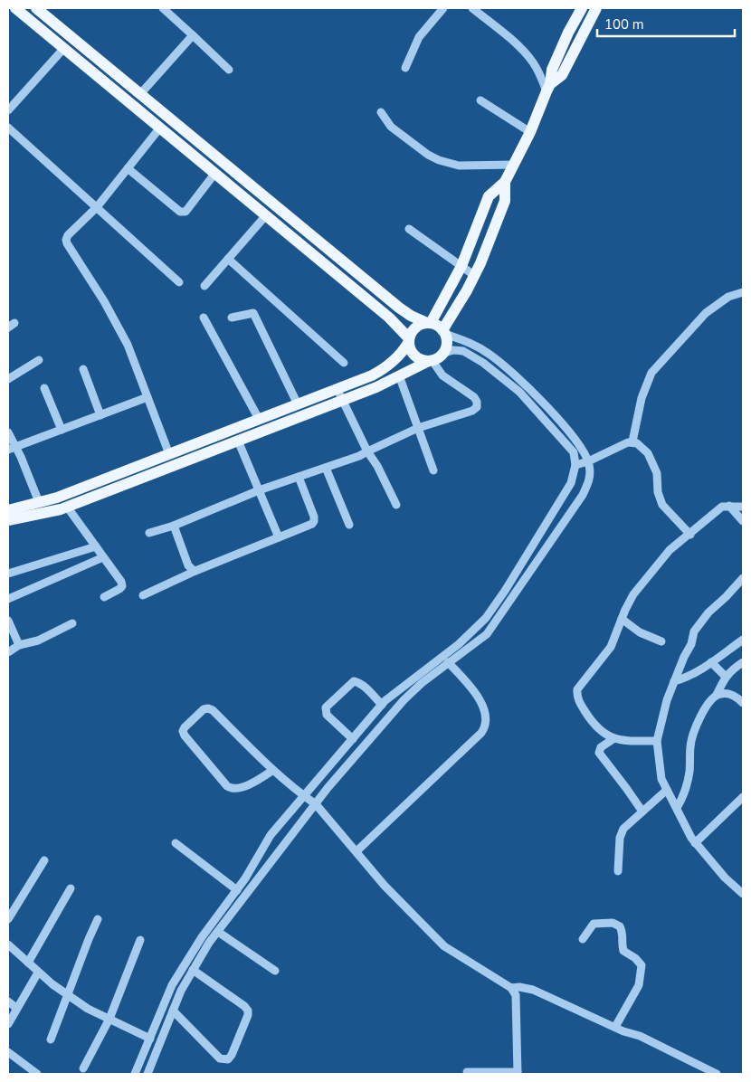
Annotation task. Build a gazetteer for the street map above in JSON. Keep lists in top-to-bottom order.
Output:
{
  "scale_bar": "100 m"
}
